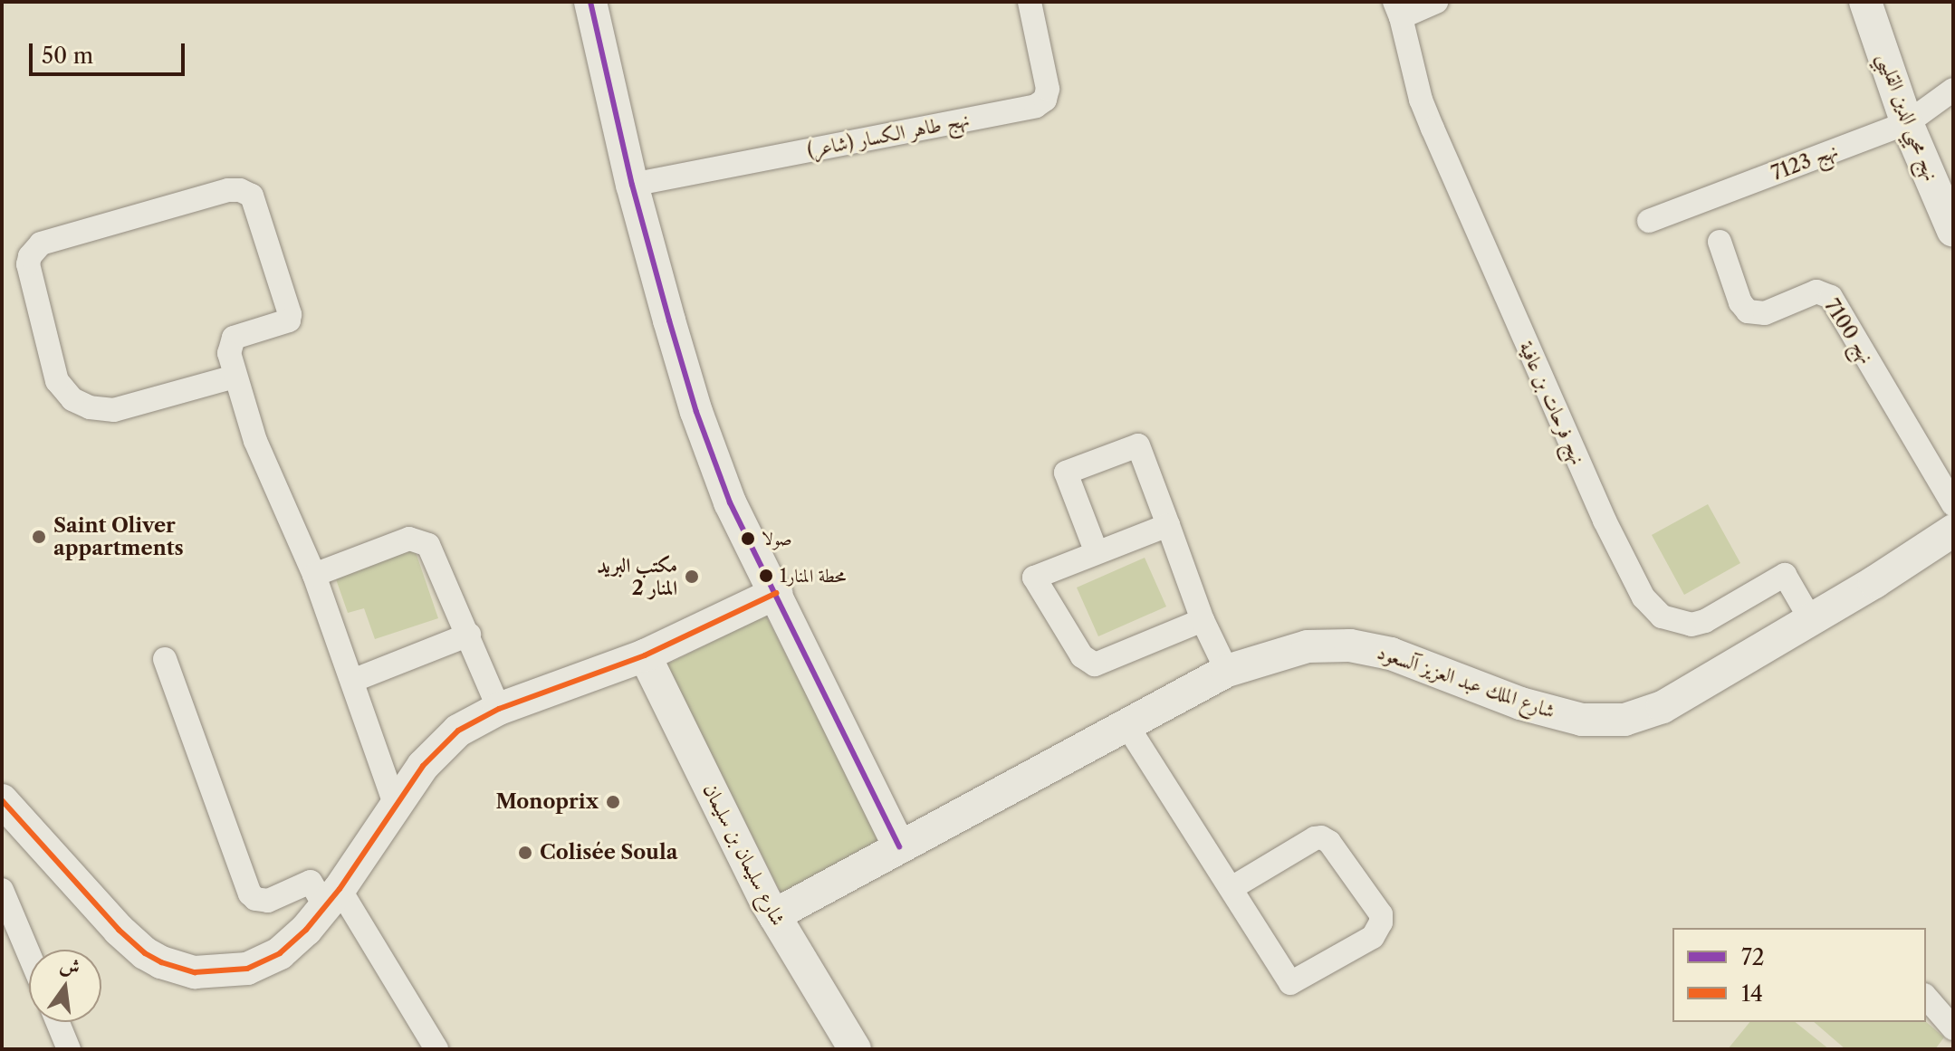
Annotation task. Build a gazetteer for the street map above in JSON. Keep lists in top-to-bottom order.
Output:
{
  "streets": {
    "street": [
      "نهج محيي الدين القليبي",
      "نهج طاهر الكسار (شاعر)",
      "نهج 7123",
      "نهج 7100",
      "نهج فرحات بن عافية",
      "شارع الملك عبد العزيز آلسعود",
      "شارع سليمان بن سليمان"
    ]
  },
  "crossings": [
    ["نهج محيي الدين القليبي", "نهج 7123"],
    ["نهج فرحات بن عافية", "شارع الملك عبد العزيز آلسعود"],
    ["شارع الملك عبد العزيز آلسعود", "شارع سليمان بن سليمان"]
  ],
  "places": [
    "Saint Oliver appartments",
    "صولا",
    "محطة المنار1",
    "مكتب البريد المنار 2",
    "Monoprix",
    "Colisée Soula"
  ],
  "lines": ["transit line 72", "transit line 14"],
  "legend": ["72", "14"],
  "scale_bar": "50 m",
  "north": "top"
}
